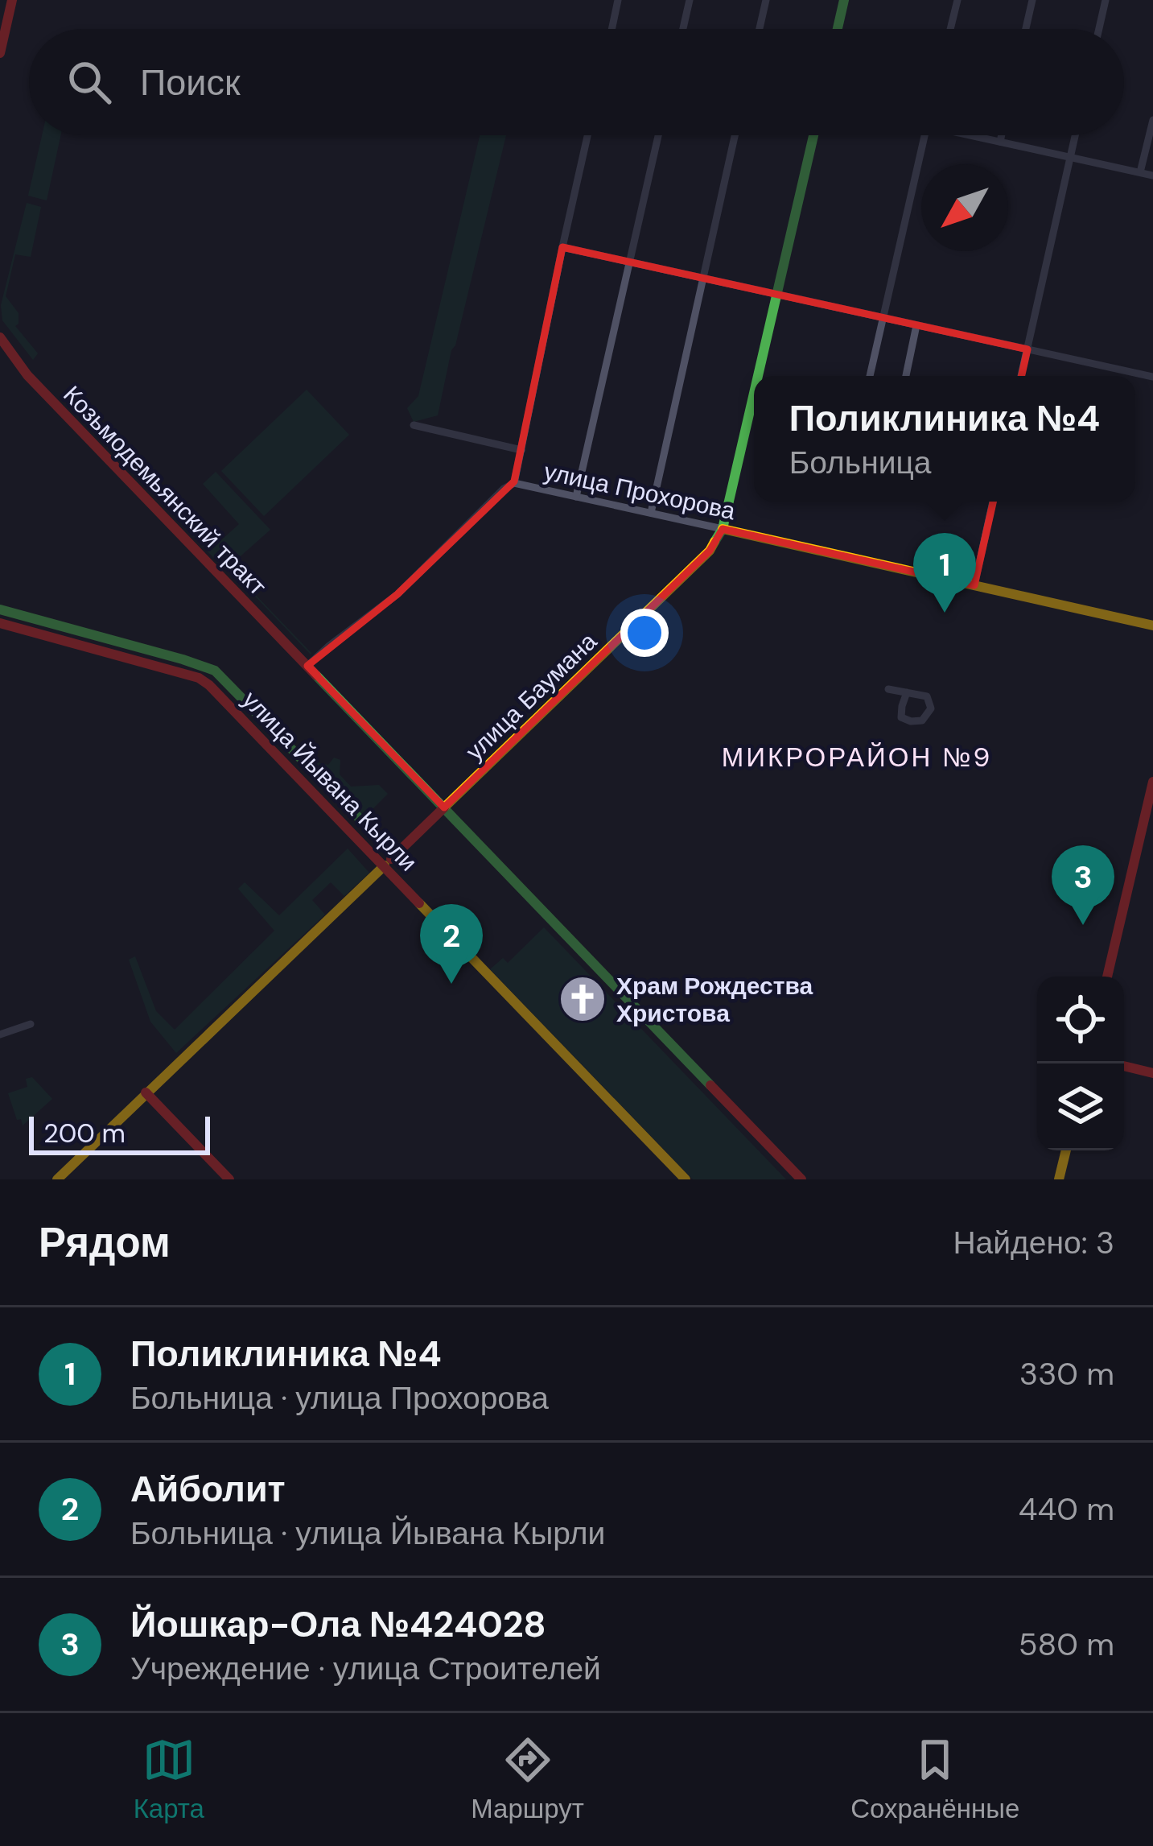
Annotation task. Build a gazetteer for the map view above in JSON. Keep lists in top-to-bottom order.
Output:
{
  "streets": {
    "main road": [
      "Козьмодемьянский тракт",
      "улица Прохорова",
      "улица Баумана",
      "улица Йывана Кырли"
    ]
  },
  "crossings": [
    ["улица Прохорова", "улица Баумана"],
    ["улица Баумана", "улица Йывана Кырли"]
  ],
  "districts": ["МИКРОРАЙОН №9"],
  "places": {
    "church": ["Храм Рождества Христова"]
  },
  "scale_bar": "200 m",
  "north": "bottom left",
  "page": {
    "search": "Поиск",
    "popup": ["Поликлиника №4", "Больница"],
    "pins": ["1", "3", "2"],
    "scale": "200 m",
    "heading": ["Рядом", "Найдено: 3"],
    "list": [
      {
        "mark": "1",
        "name": "Поликлиника №4",
        "note": "Больница · улица Прохорова",
        "value": "330 m"
      },
      {
        "mark": "2",
        "name": "Айболит",
        "note": "Больница · улица Йывана Кырли",
        "value": "440 m"
      },
      {
        "mark": "3",
        "name": "Йошкар-Ола №424028",
        "note": "Учреждение · улица Строителей",
        "value": "580 m"
      }
    ],
    "nav": ["Карта", "Маршрут", "Сохранённые"]
  }
}
